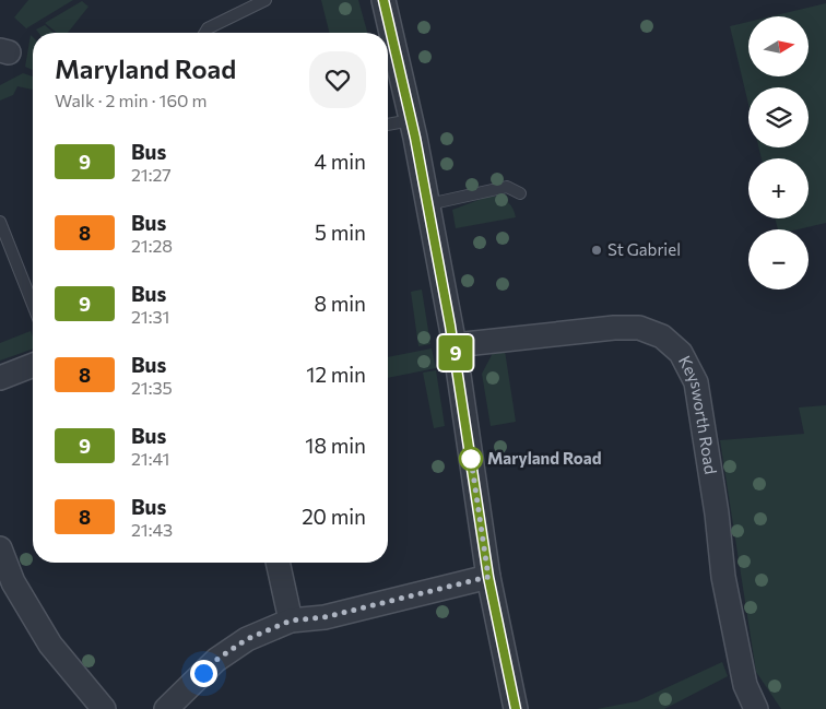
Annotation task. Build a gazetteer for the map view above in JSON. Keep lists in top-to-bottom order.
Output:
{
  "streets": {
    "street": ["Keysworth Road"]
  },
  "places": ["St Gabriel", "Maryland Road"],
  "lines": ["bus line 9"],
  "north": "right",
  "page": {
    "on_map": "9",
    "map_buttons": ["+", "−"],
    "heading": ["Maryland Road", "Walk · 2 min · 160 m"],
    "list": [
      {
        "mark": "9",
        "name": "Bus",
        "note": "21:27",
        "value": "4 min"
      },
      {
        "mark": "8",
        "name": "Bus",
        "note": "21:28",
        "value": "5 min"
      },
      {
        "mark": "9",
        "name": "Bus",
        "note": "21:31",
        "value": "8 min"
      },
      {
        "mark": "8",
        "name": "Bus",
        "note": "21:35",
        "value": "12 min"
      },
      {
        "mark": "9",
        "name": "Bus",
        "note": "21:41",
        "value": "18 min"
      },
      {
        "mark": "8",
        "name": "Bus",
        "note": "21:43",
        "value": "20 min"
      }
    ]
  }
}
